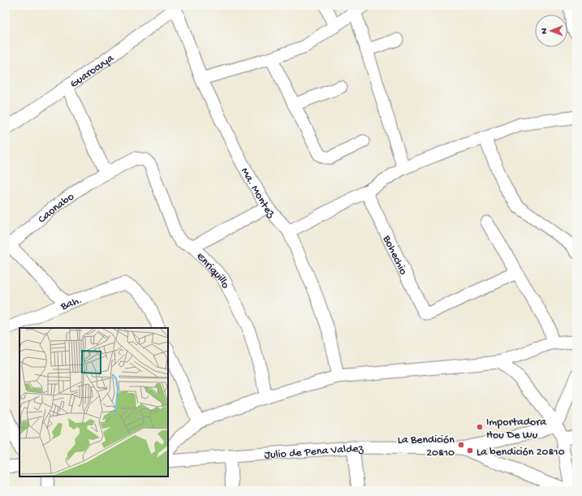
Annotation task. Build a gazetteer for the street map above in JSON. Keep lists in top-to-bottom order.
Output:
{
  "streets": {
    "street": [
      "Guarocuya",
      "Ma. Montez",
      "Caonabo",
      "Bohechio",
      "Enriquillo",
      "Bah.",
      "Julio de Pena Valdez"
    ]
  },
  "crossings": [
    ["Guarocuya", "Ma. Montez"],
    ["Caonabo", "Enriquillo"]
  ],
  "places": ["Importadora Hou De Wu", "La Bendición 20&10", "La bendición 20&10"],
  "north": "left"
}
